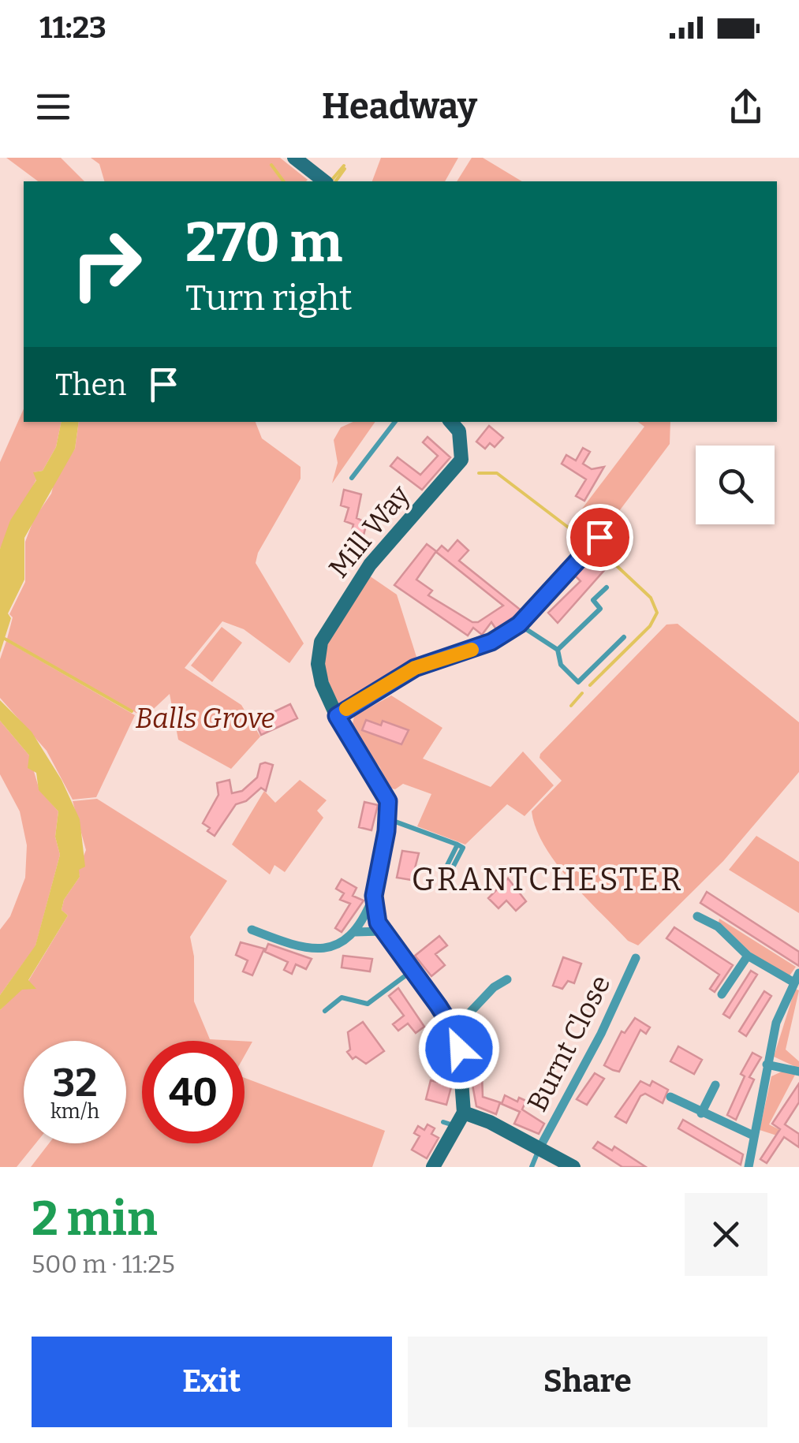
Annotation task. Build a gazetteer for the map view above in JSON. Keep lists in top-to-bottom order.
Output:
{
  "streets": {
    "street": ["Mill Way", "Burnt Close"]
  },
  "districts": ["GRANTCHESTER"],
  "parks": ["Balls Grove"],
  "page": {
    "status": "11:23",
    "header": "Headway",
    "turn": ["270 m", "Turn right"],
    "then": "Then",
    "speed": "32 km/h",
    "limit": "40",
    "heading": ["2 min", "500 m · 11:25"],
    "buttons": ["Exit", "Share"]
  }
}
